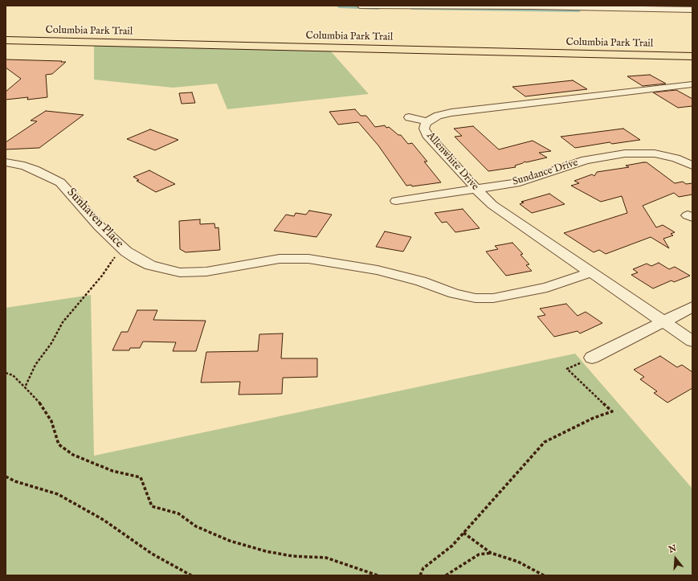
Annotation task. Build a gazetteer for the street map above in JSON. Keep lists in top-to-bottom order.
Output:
{
  "streets": {
    "main road": ["Columbia Park Trail"],
    "street": ["Allenwhite Drive", "Sundance Drive", "Sunhaven Place"]
  },
  "crossings": [
    ["Allenwhite Drive", "Sundance Drive"],
    ["Allenwhite Drive", "Sunhaven Place"]
  ],
  "north": "top"
}
